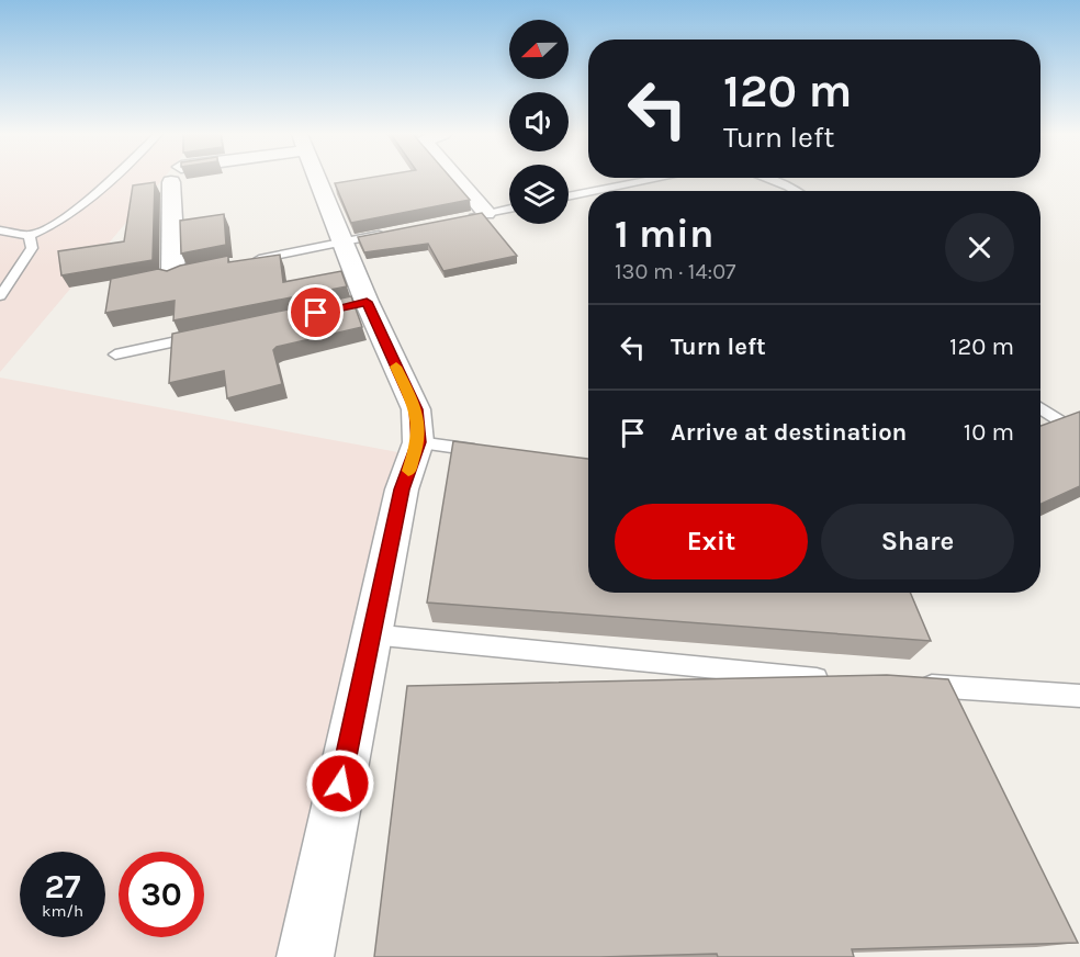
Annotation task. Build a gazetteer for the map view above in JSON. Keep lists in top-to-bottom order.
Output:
{
  "north": "left",
  "page": {
    "turn": ["120 m", "Turn left"],
    "heading": ["1 min", "130 m · 14:07"],
    "list": [
      {
        "name": "Turn left",
        "value": "120 m"
      },
      {
        "name": "Arrive at destination",
        "value": "10 m"
      }
    ],
    "buttons": ["Exit", "Share"],
    "speed": "27 km/h",
    "limit": "30"
  }
}
